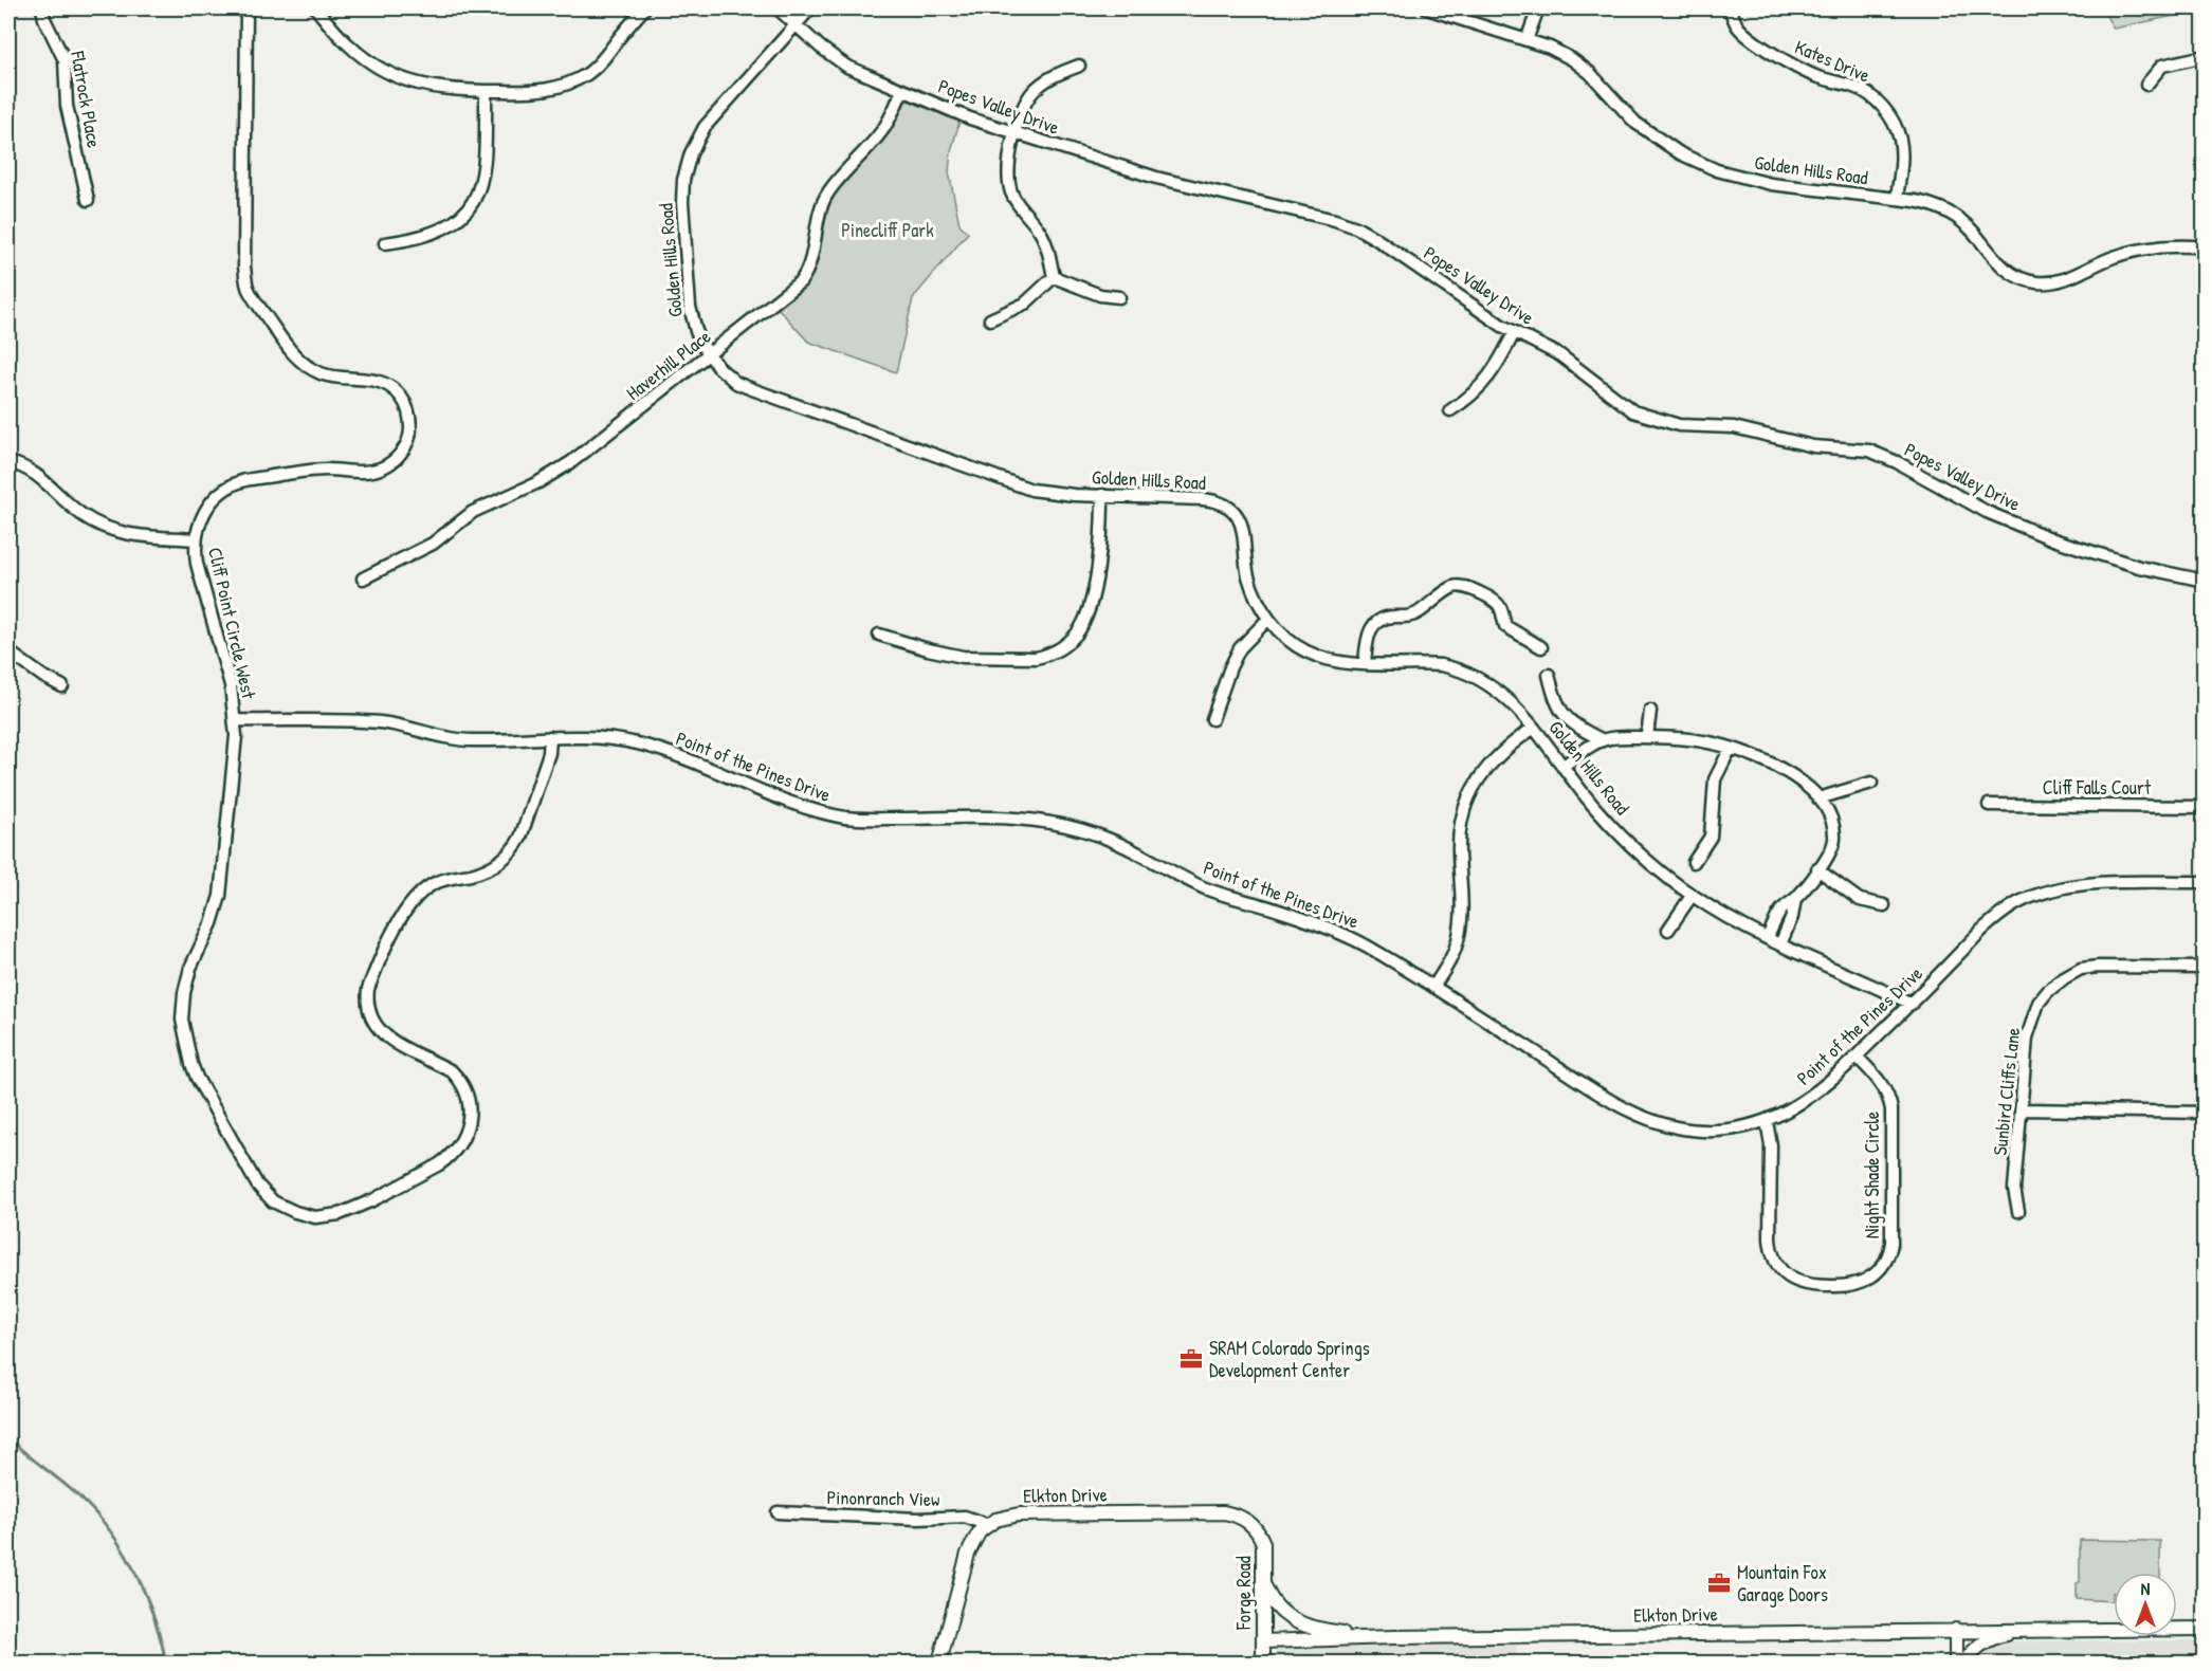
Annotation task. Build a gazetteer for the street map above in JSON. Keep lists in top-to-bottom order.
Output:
{
  "streets": {
    "street": [
      "Kates Drive",
      "Flatrock Place",
      "Popes Valley Drive",
      "Golden Hills Road",
      "Haverhill Place",
      "Cliff Point Circle West",
      "Point of the Pines Drive",
      "Cliff Falls Court",
      "Sunbird Cliffs Lane",
      "Night Shade Circle",
      "Elkton Drive",
      "Pinonranch View",
      "Forge Road"
    ]
  },
  "crossings": [
    ["Kates Drive", "Golden Hills Road"],
    ["Popes Valley Drive", "Golden Hills Road"],
    ["Popes Valley Drive", "Haverhill Place"],
    ["Golden Hills Road", "Haverhill Place"],
    ["Golden Hills Road", "Point of the Pines Drive"],
    ["Cliff Point Circle West", "Point of the Pines Drive"],
    ["Point of the Pines Drive", "Night Shade Circle"],
    ["Elkton Drive", "Pinonranch View"],
    ["Elkton Drive", "Forge Road"]
  ],
  "parks": ["Pinecliff Park"],
  "places": {
    "office": ["SRAM Colorado Springs Development Center", "Mountain Fox Garage Doors"]
  },
  "north": "top"
}
